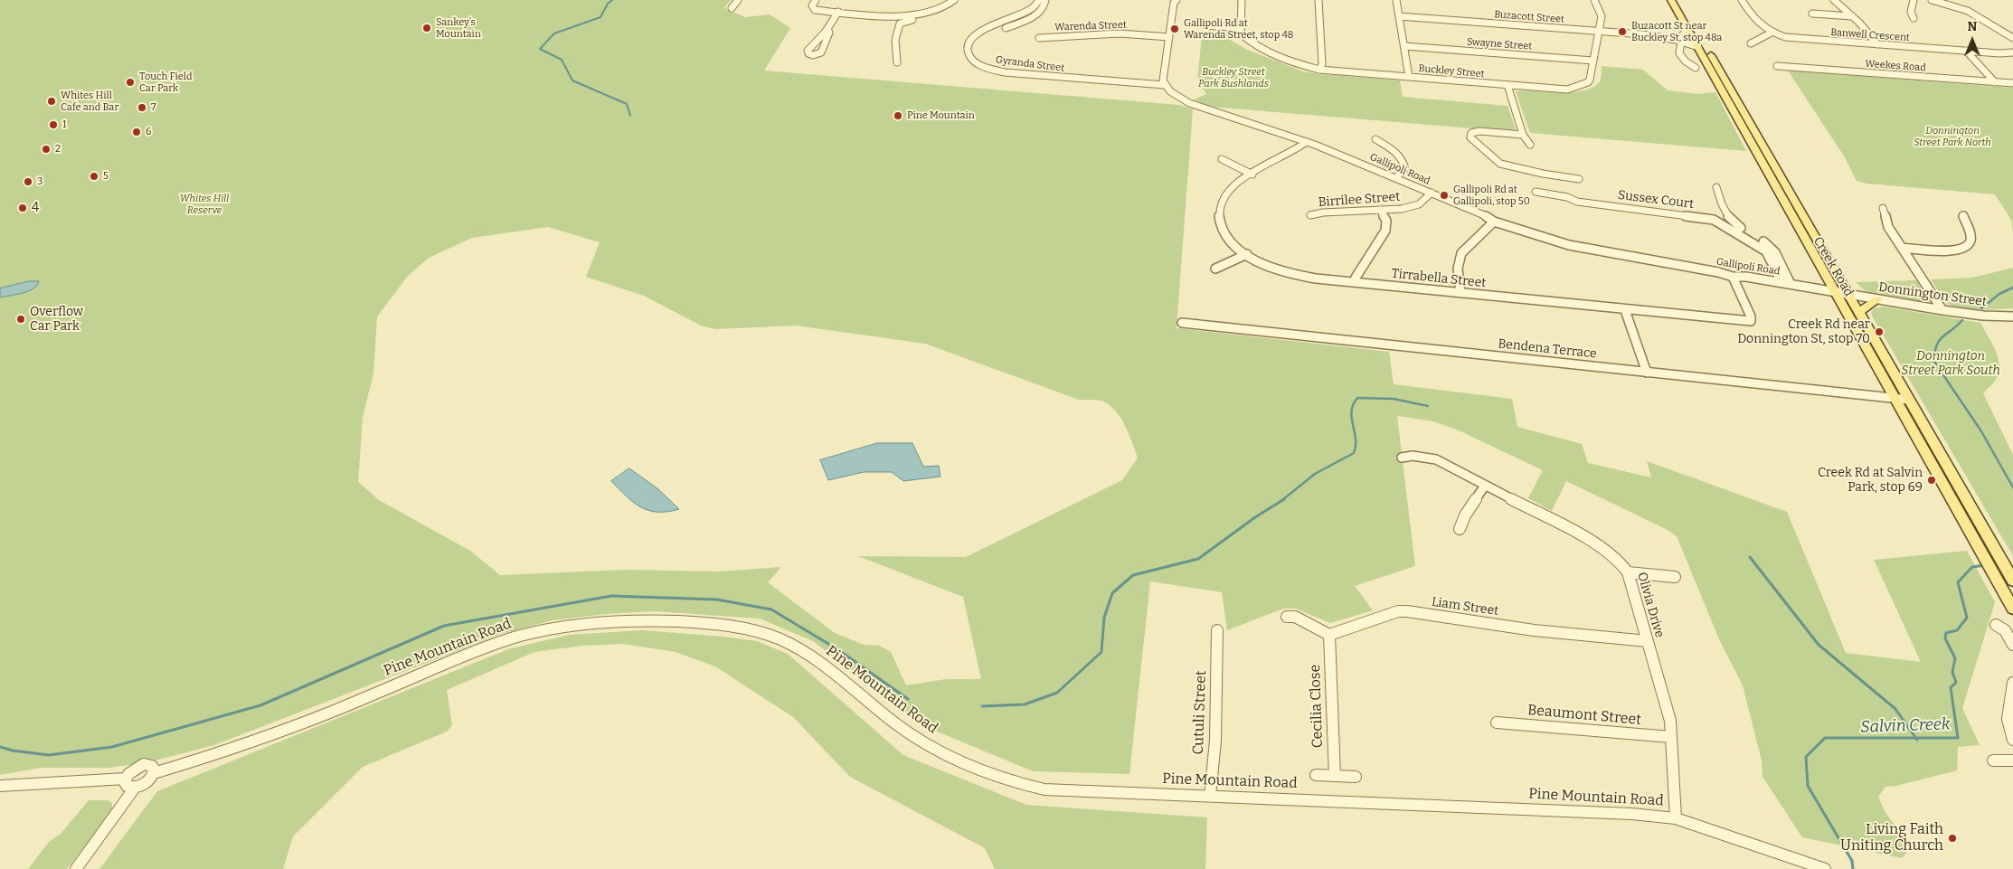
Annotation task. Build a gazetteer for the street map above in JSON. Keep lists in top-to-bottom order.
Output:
{
  "streets": {
    "main road": ["Creek Road"],
    "street": [
      "Buzacott Street",
      "Warenda Street",
      "Banwell Crescent",
      "Swayne Street",
      "Gyranda Street",
      "Weekes Road",
      "Buckley Street",
      "Gallipoli Road",
      "Birrilee Street",
      "Sussex Court",
      "Tirrabella Street",
      "Donnington Street",
      "Bendena Terrace",
      "Olivia Drive",
      "Liam Street",
      "Pine Mountain Road",
      "Cecilia Close",
      "Cutuli Street",
      "Beaumont Street"
    ]
  },
  "crossings": [
    ["Buzacott Street", "Buckley Street"],
    ["Buzacott Street", "Creek Road"],
    ["Swayne Street", "Buckley Street"],
    ["Gyranda Street", "Gallipoli Road"],
    ["Gallipoli Road", "Birrilee Street"],
    ["Gallipoli Road", "Creek Road"],
    ["Gallipoli Road", "Tirrabella Street"],
    ["Gallipoli Road", "Donnington Street"],
    ["Creek Road", "Donnington Street"],
    ["Creek Road", "Bendena Terrace"],
    ["Olivia Drive", "Liam Street"],
    ["Olivia Drive", "Pine Mountain Road"],
    ["Olivia Drive", "Beaumont Street"],
    ["Liam Street", "Cecilia Close"],
    ["Pine Mountain Road", "Cutuli Street"]
  ],
  "water": ["Salvin Creek"],
  "parks": [
    "Buckley Street Park Bushlands",
    "Donnington Street Park North",
    "Whites Hill Reserve",
    "Donnington Street Park South"
  ],
  "places": [
    "Sankey’s Mountain",
    "Gallipoli Rd at Warenda Street, stop 48",
    "Buzacott St near Buckley St, stop 48a",
    "Touch Field Car Park",
    "Whites Hill Cafe and Bar",
    "7",
    "Pine Mountain",
    "1",
    "6",
    "2",
    "5",
    "3",
    "Gallipoli Rd at Gallipoli, stop 50",
    "4",
    "Overflow Car Park",
    "Creek Rd near Donnington St, stop 70",
    "Creek Rd at Salvin Park, stop 69",
    "Living Faith Uniting Church"
  ],
  "north": "top"
}
